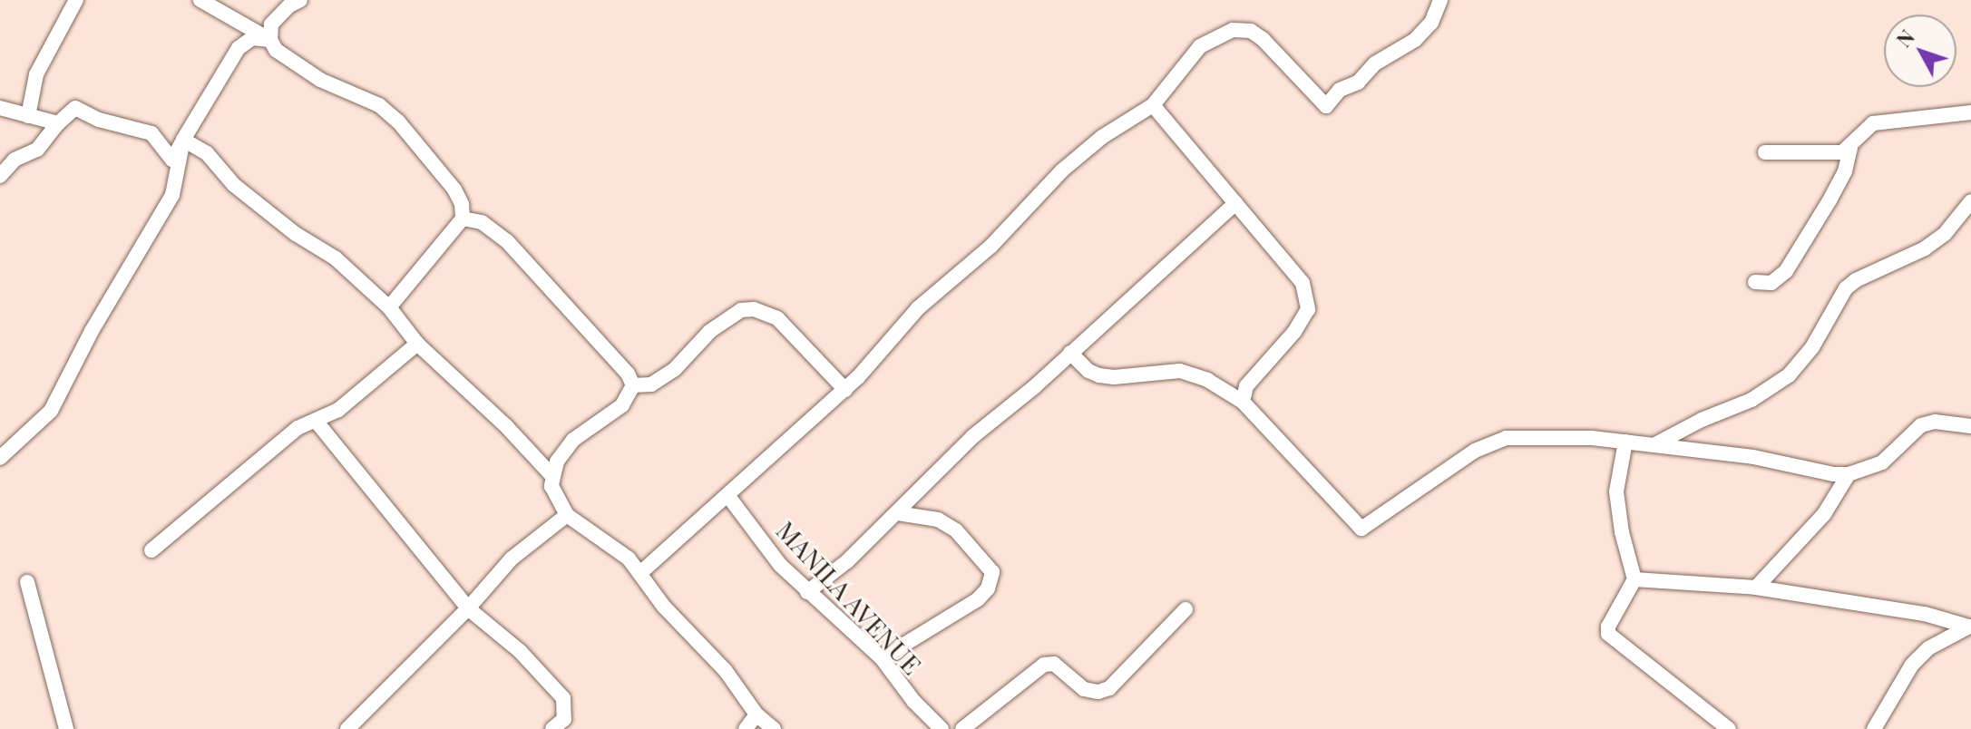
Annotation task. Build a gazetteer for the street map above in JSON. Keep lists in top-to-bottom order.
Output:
{
  "streets": {
    "street": ["MANILA AVENUE"]
  },
  "north": "top left"
}
